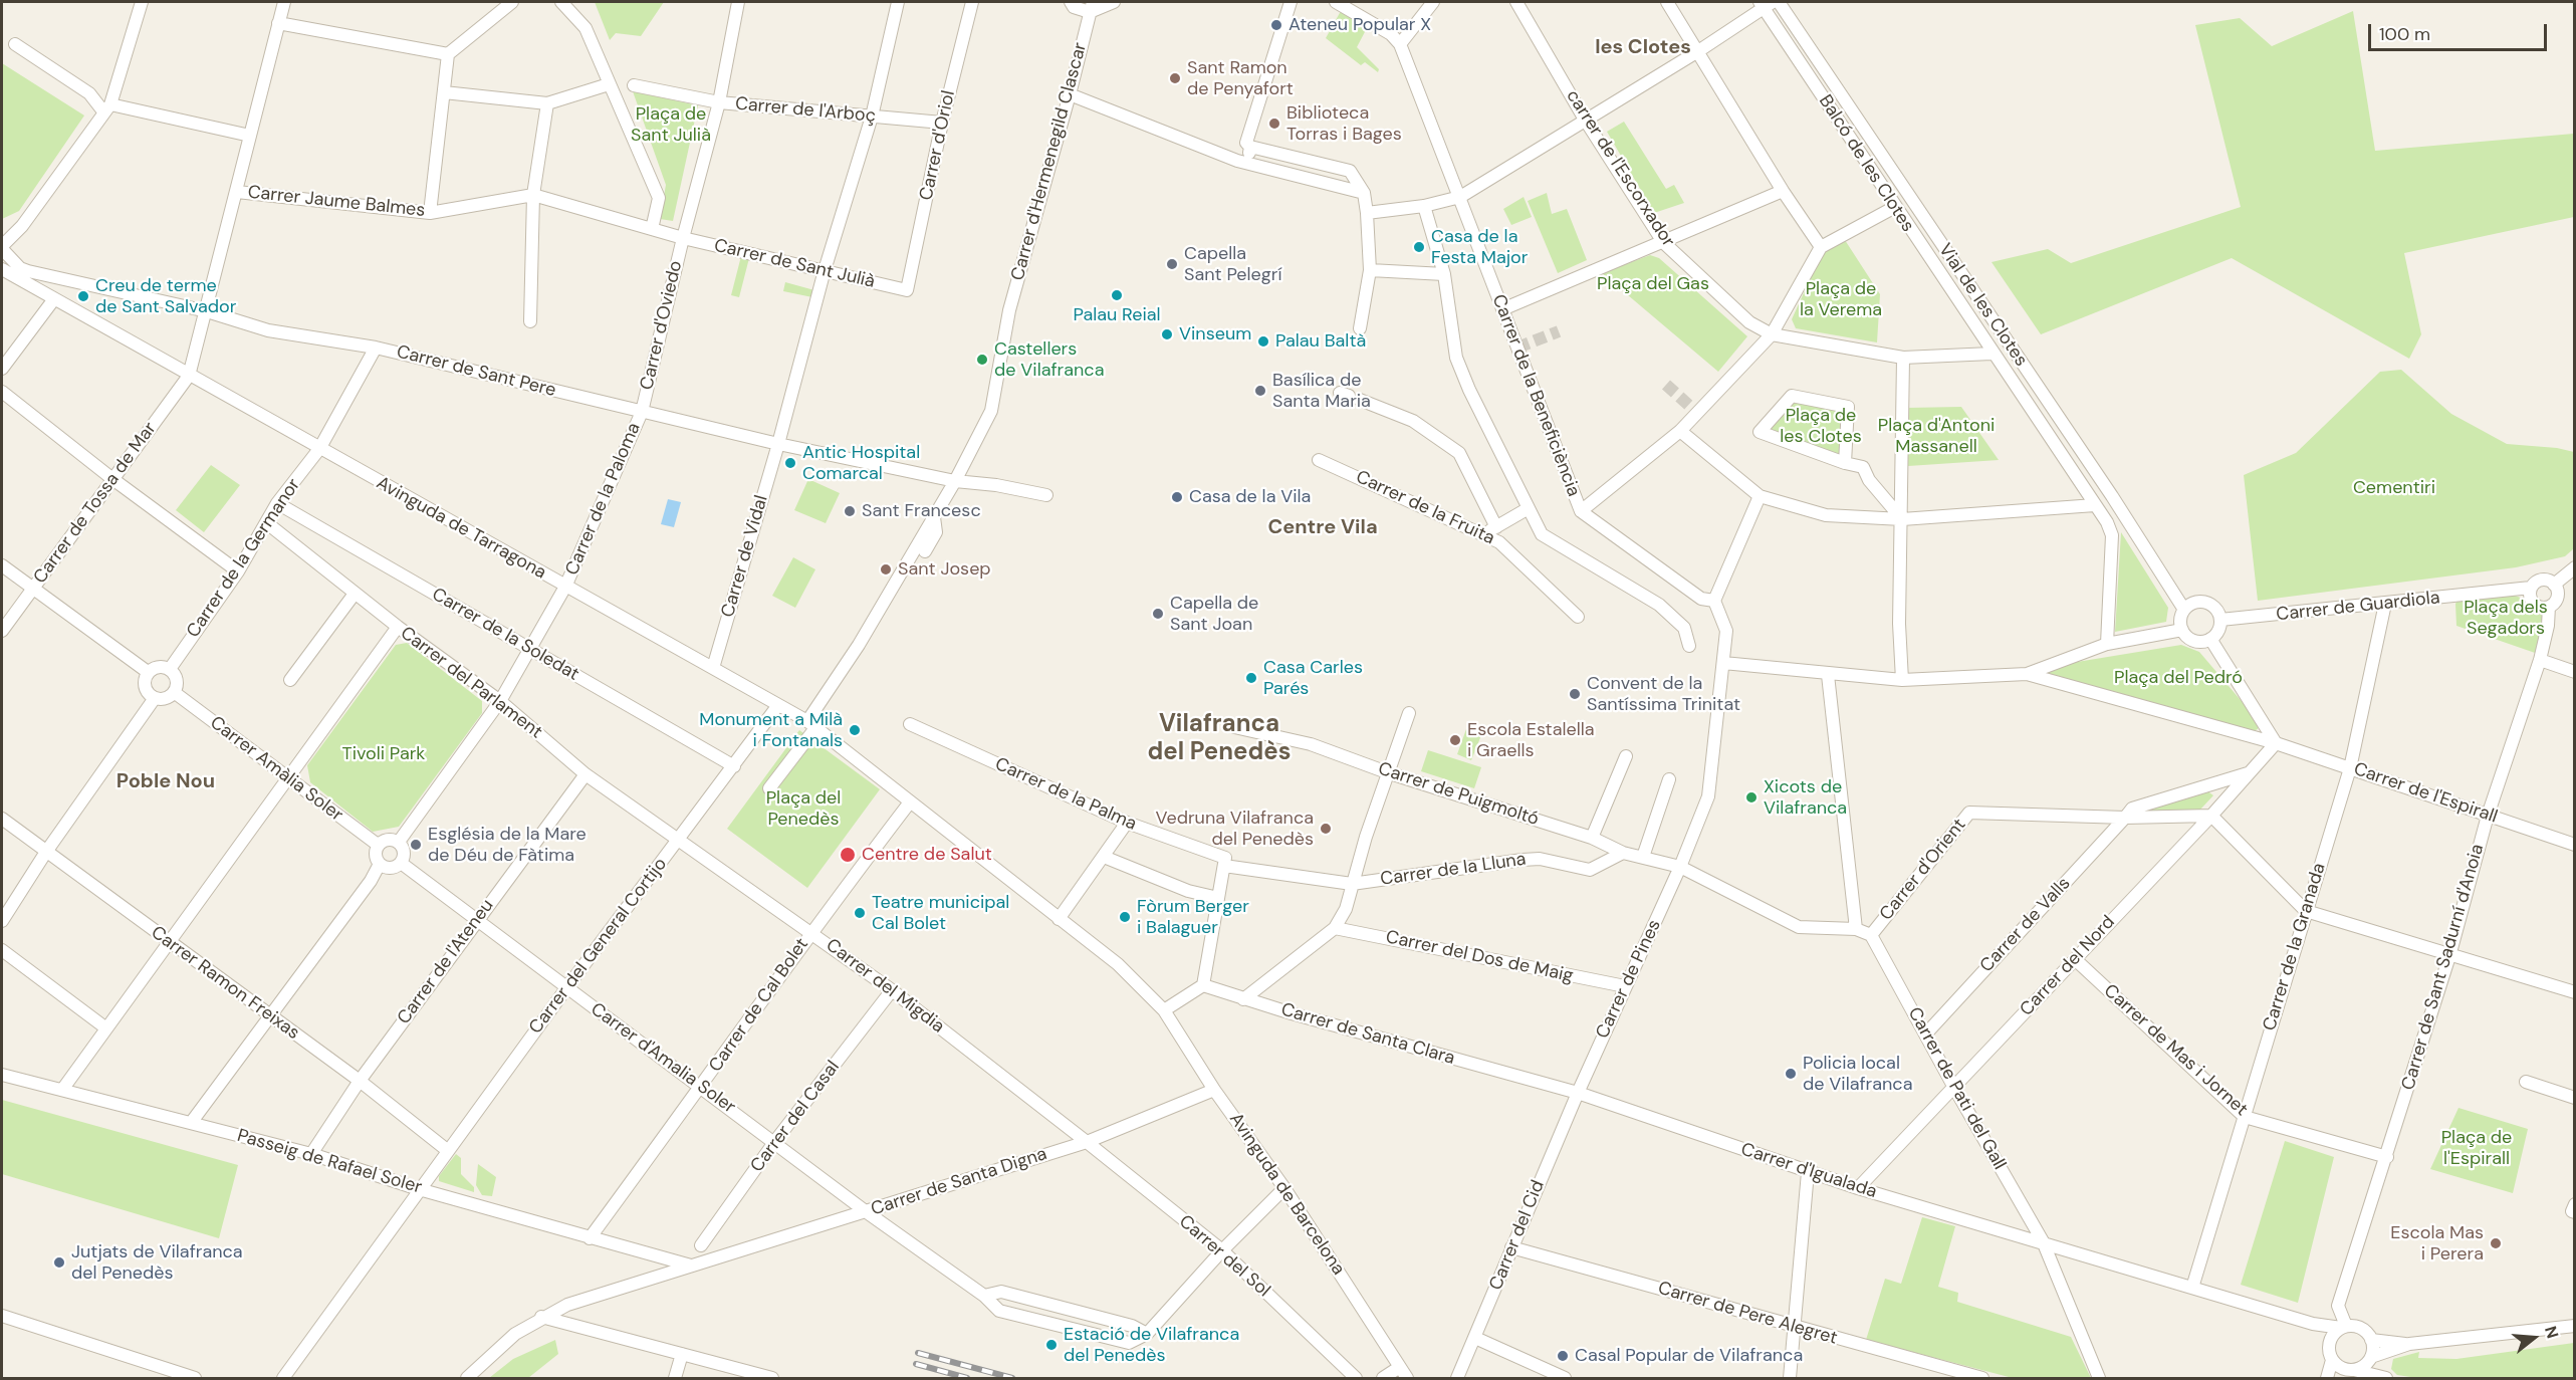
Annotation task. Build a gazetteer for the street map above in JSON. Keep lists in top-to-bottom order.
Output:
{
  "streets": {
    "street": [
      "Carrer de l'Arboç",
      "Carrer d'Oriol",
      "Carrer d'Hermenegild Clascar",
      "Balcó de les Clotes",
      "carrer de l'Escorxador",
      "Carrer Jaume Balmes",
      "Carrer de Sant Julià",
      "Vial de les Clotes",
      "Carrer d'Oviedo",
      "Carrer de Sant Pere",
      "Carrer de la Beneficiència",
      "Carrer de la Paloma",
      "Carrer de Tossa de Mar",
      "Carrer de la Fruita",
      "Avinguda de Tarragona",
      "Carrer de Vidal",
      "Carrer de la Germanor",
      "Carrer de Guardiola",
      "Carrer de la Soledat",
      "Carrer del Parlament",
      "Carrer Amàlia Soler",
      "Carrer de l'Espirall",
      "Carrer de la Palma",
      "Carrer de Puigmoltó",
      "Carrer de la Lluna",
      "Carrer d'Orient",
      "Carrer de Valls",
      "Carrer del General Cortijo",
      "Carrer de la Granada",
      "Carrer del Dos de Maig",
      "Carrer de l'Ateneu",
      "Carrer del Nord",
      "Carrer de Sant Sadurní d'Anoia",
      "Carrer de Pines",
      "Carrer Ramon Freixas",
      "Carrer del Migdia",
      "Carrer de Cal Bolet",
      "Carrer de Santa Clara",
      "Carrer de Mas i Jornet",
      "Carrer d'Amalia Soler",
      "Carrer de Pati del Gall",
      "Carrer del Casal",
      "Passeig de Rafael Soler",
      "Carrer d'Igualada",
      "Carrer de Santa Digna",
      "Avinguda de Barcelona",
      "Carrer del Cid",
      "Carrer del Sol",
      "Carrer de Pere Alegret"
    ]
  },
  "crossings": [
    ["Carrer de l'Arboç", "Carrer d'Oriol"],
    ["Carrer de l'Arboç", "Carrer d'Oviedo"],
    ["Carrer de l'Arboç", "Carrer de Vidal"],
    ["Carrer d'Oriol", "Carrer de Sant Julià"],
    ["Carrer d'Hermenegild Clascar", "Carrer de Sant Pere"],
    ["Balcó de les Clotes", "carrer de l'Escorxador"],
    ["Carrer Jaume Balmes", "Carrer de Sant Julià"],
    ["Carrer Jaume Balmes", "Carrer d'Oviedo"],
    ["Carrer de Sant Julià", "Carrer d'Oviedo"],
    ["Carrer de Sant Julià", "Carrer de Vidal"],
    ["Vial de les Clotes", "Carrer de Guardiola"],
    ["Carrer d'Oviedo", "Carrer de Sant Pere"],
    ["Carrer d'Oviedo", "Carrer de la Paloma"],
    ["Carrer de Sant Pere", "Carrer de la Paloma"],
    ["Carrer de Sant Pere", "Carrer de Vidal"],
    ["Carrer de Sant Pere", "Carrer de la Germanor"],
    ["Carrer de la Paloma", "Avinguda de Tarragona"],
    ["Carrer de la Paloma", "Carrer de la Soledat"],
    ["Carrer de la Paloma", "Carrer del Parlament"],
    ["Carrer de la Paloma", "Carrer Amàlia Soler"],
    ["Carrer de la Paloma", "Carrer d'Amalia Soler"],
    ["Carrer de Tossa de Mar", "Avinguda de Tarragona"],
    ["Avinguda de Tarragona", "Carrer de Vidal"],
    ["Avinguda de Tarragona", "Carrer de la Germanor"],
    ["Avinguda de Tarragona", "Carrer del General Cortijo"],
    ["Avinguda de Tarragona", "Carrer de Cal Bolet"],
    ["Avinguda de Tarragona", "Avinguda de Barcelona"],
    ["Carrer de la Germanor", "Carrer de la Soledat"],
    ["Carrer de la Germanor", "Carrer del Parlament"],
    ["Carrer de la Germanor", "Carrer Amàlia Soler"],
    ["Carrer de Guardiola", "Carrer de la Granada"],
    ["Carrer de Guardiola", "Carrer de Sant Sadurní d'Anoia"],
    ["Carrer de la Soledat", "Carrer del General Cortijo"],
    ["Carrer del Parlament", "Carrer del General Cortijo"],
    ["Carrer del Parlament", "Carrer de l'Ateneu"],
    ["Carrer del Parlament", "Carrer del Migdia"],
    ["Carrer Amàlia Soler", "Carrer d'Amalia Soler"],
    ["Carrer de l'Espirall", "Carrer de la Granada"],
    ["Carrer de l'Espirall", "Carrer del Nord"],
    ["Carrer de l'Espirall", "Carrer de Sant Sadurní d'Anoia"],
    ["Carrer de la Palma", "Carrer de la Lluna"],
    ["Carrer de Puigmoltó", "Carrer de la Lluna"],
    ["Carrer de Puigmoltó", "Carrer d'Orient"],
    ["Carrer de Puigmoltó", "Carrer de Pines"],
    ["Carrer d'Orient", "Carrer de Valls"],
    ["Carrer d'Orient", "Carrer de Pines"],
    ["Carrer d'Orient", "Carrer de Pati del Gall"],
    ["Carrer de Valls", "Carrer de Pati del Gall"],
    ["Carrer del General Cortijo", "Carrer Ramon Freixas"],
    ["Carrer del General Cortijo", "Carrer del Migdia"],
    ["Carrer del General Cortijo", "Carrer d'Amalia Soler"],
    ["Carrer del General Cortijo", "Passeig de Rafael Soler"],
    ["Carrer de la Granada", "Carrer de Mas i Jornet"],
    ["Carrer del Dos de Maig", "Carrer de Pines"],
    ["Carrer de l'Ateneu", "Carrer Ramon Freixas"],
    ["Carrer de l'Ateneu", "Carrer d'Amalia Soler"],
    ["Carrer de l'Ateneu", "Passeig de Rafael Soler"],
    ["Carrer del Nord", "Carrer de Mas i Jornet"],
    ["Carrer del Nord", "Carrer de Pati del Gall"],
    ["Carrer del Nord", "Carrer d'Igualada"],
    ["Carrer de Sant Sadurní d'Anoia", "Carrer de Mas i Jornet"],
    ["Carrer de Pines", "Carrer de Santa Clara"],
    ["Carrer de Pines", "Carrer d'Igualada"],
    ["Carrer de Pines", "Carrer del Cid"],
    ["Carrer del Migdia", "Carrer de Cal Bolet"],
    ["Carrer del Migdia", "Carrer del Casal"],
    ["Carrer del Migdia", "Carrer de Santa Digna"],
    ["Carrer del Migdia", "Carrer del Sol"],
    ["Carrer de Cal Bolet", "Carrer d'Amalia Soler"],
    ["Carrer de Cal Bolet", "Passeig de Rafael Soler"],
    ["Carrer de Santa Clara", "Carrer d'Igualada"],
    ["Carrer de Santa Clara", "Carrer del Cid"],
    ["Carrer d'Amalia Soler", "Carrer del Casal"],
    ["Carrer d'Amalia Soler", "Carrer de Santa Digna"],
    ["Carrer de Pati del Gall", "Carrer d'Igualada"],
    ["Passeig de Rafael Soler", "Carrer de Santa Digna"],
    ["Carrer d'Igualada", "Carrer del Cid"],
    ["Carrer de Santa Digna", "Avinguda de Barcelona"],
    ["Carrer de Santa Digna", "Carrer del Sol"],
    ["Carrer del Cid", "Carrer de Pere Alegret"]
  ],
  "districts": [
    "les Clotes",
    "Centre Vila",
    "Vilafranca del Penedès",
    "Poble Nou"
  ],
  "parks": [
    "Plaça de Sant Julià",
    "Plaça del Gas",
    "Plaça de la Verema",
    "Plaça de les Clotes",
    "Plaça d'Antoni Massanell",
    "Cementiri",
    "Plaça dels Segadors",
    "Plaça del Pedró",
    "Tivoli Park",
    "Plaça del Penedès",
    "Plaça de l'Espirall"
  ],
  "places": [
    "Ateneu Popular X",
    "Sant Ramon de Penyafort",
    "Biblioteca Torras i Bages",
    "Casa de la Festa Major",
    "Capella Sant Pelegrí",
    "Palau Reial",
    "Creu de terme de Sant Salvador",
    "Vinseum",
    "Palau Baltà",
    "Castellers de Vilafranca",
    "Basílica de Santa Maria",
    "Antic Hospital Comarcal",
    "Casa de la Vila",
    "Sant Francesc",
    "Sant Josep",
    "Capella de Sant Joan",
    "Casa Carles Parés",
    "Convent de la Santíssima Trinitat",
    "Monument a Milà i Fontanals",
    "Escola Estalella i Graells",
    "Xicots de Vilafranca",
    "Vedruna Vilafranca del Penedès",
    "Església de la Mare de Déu de Fàtima",
    "Centre de Salut",
    "Teatre municipal Cal Bolet",
    "Fòrum Berger i Balaguer",
    "Policia local de Vilafranca",
    "Escola Mas i Perera",
    "Jutjats de Vilafranca del Penedès",
    "Estació de Vilafranca del Penedès",
    "Casal Popular de Vilafranca"
  ],
  "scale_bar": "100 m",
  "north": "right"
}
